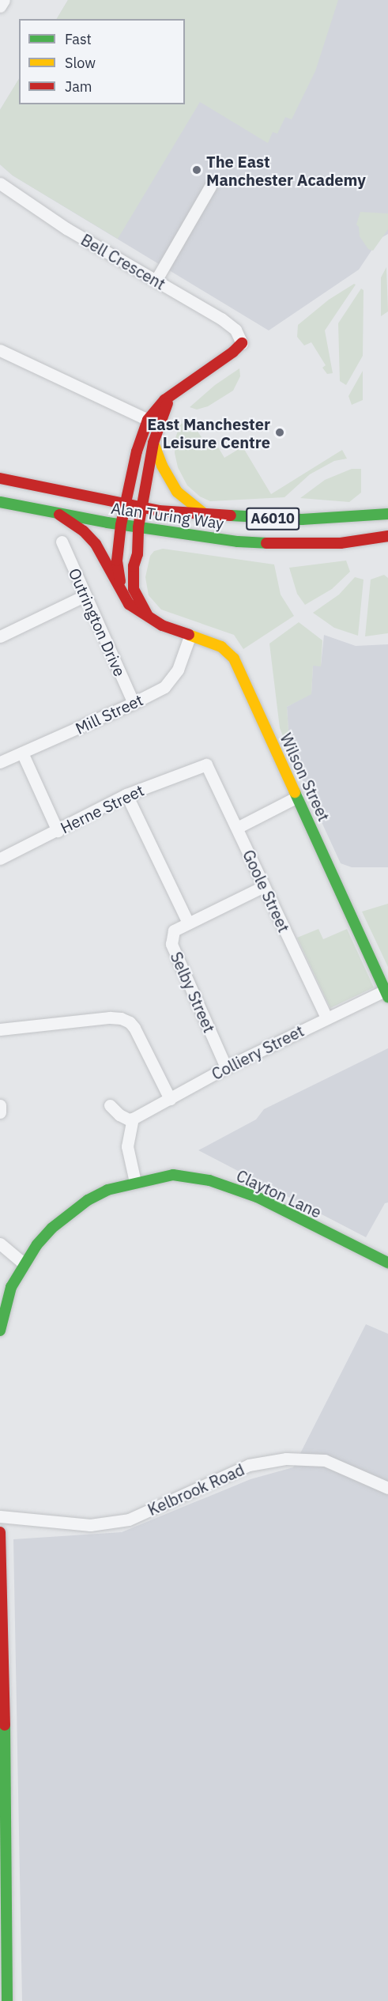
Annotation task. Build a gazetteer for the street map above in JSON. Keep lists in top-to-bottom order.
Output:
{
  "streets": {
    "main road": [
      "Alan Turing Way",
      "A6010",
      "Wilson Street",
      "Clayton Lane"
    ],
    "street": [
      "Bell Crescent",
      "Outrington Drive",
      "Mill Street",
      "Herne Street",
      "Goole Street",
      "Selby Street",
      "Colliery Street",
      "Kelbrook Road"
    ]
  },
  "crossings": [
    ["Alan Turing Way", "Wilson Street"],
    ["Outrington Drive", "Mill Street"],
    ["Mill Street", "Wilson Street"],
    ["Wilson Street", "Colliery Street"],
    ["Herne Street", "Goole Street"],
    ["Goole Street", "Colliery Street"],
    ["Selby Street", "Colliery Street"]
  ],
  "places": ["The East Manchester Academy", "East Manchester Leisure Centre"],
  "legend": ["Fast", "Slow", "Jam"]
}
